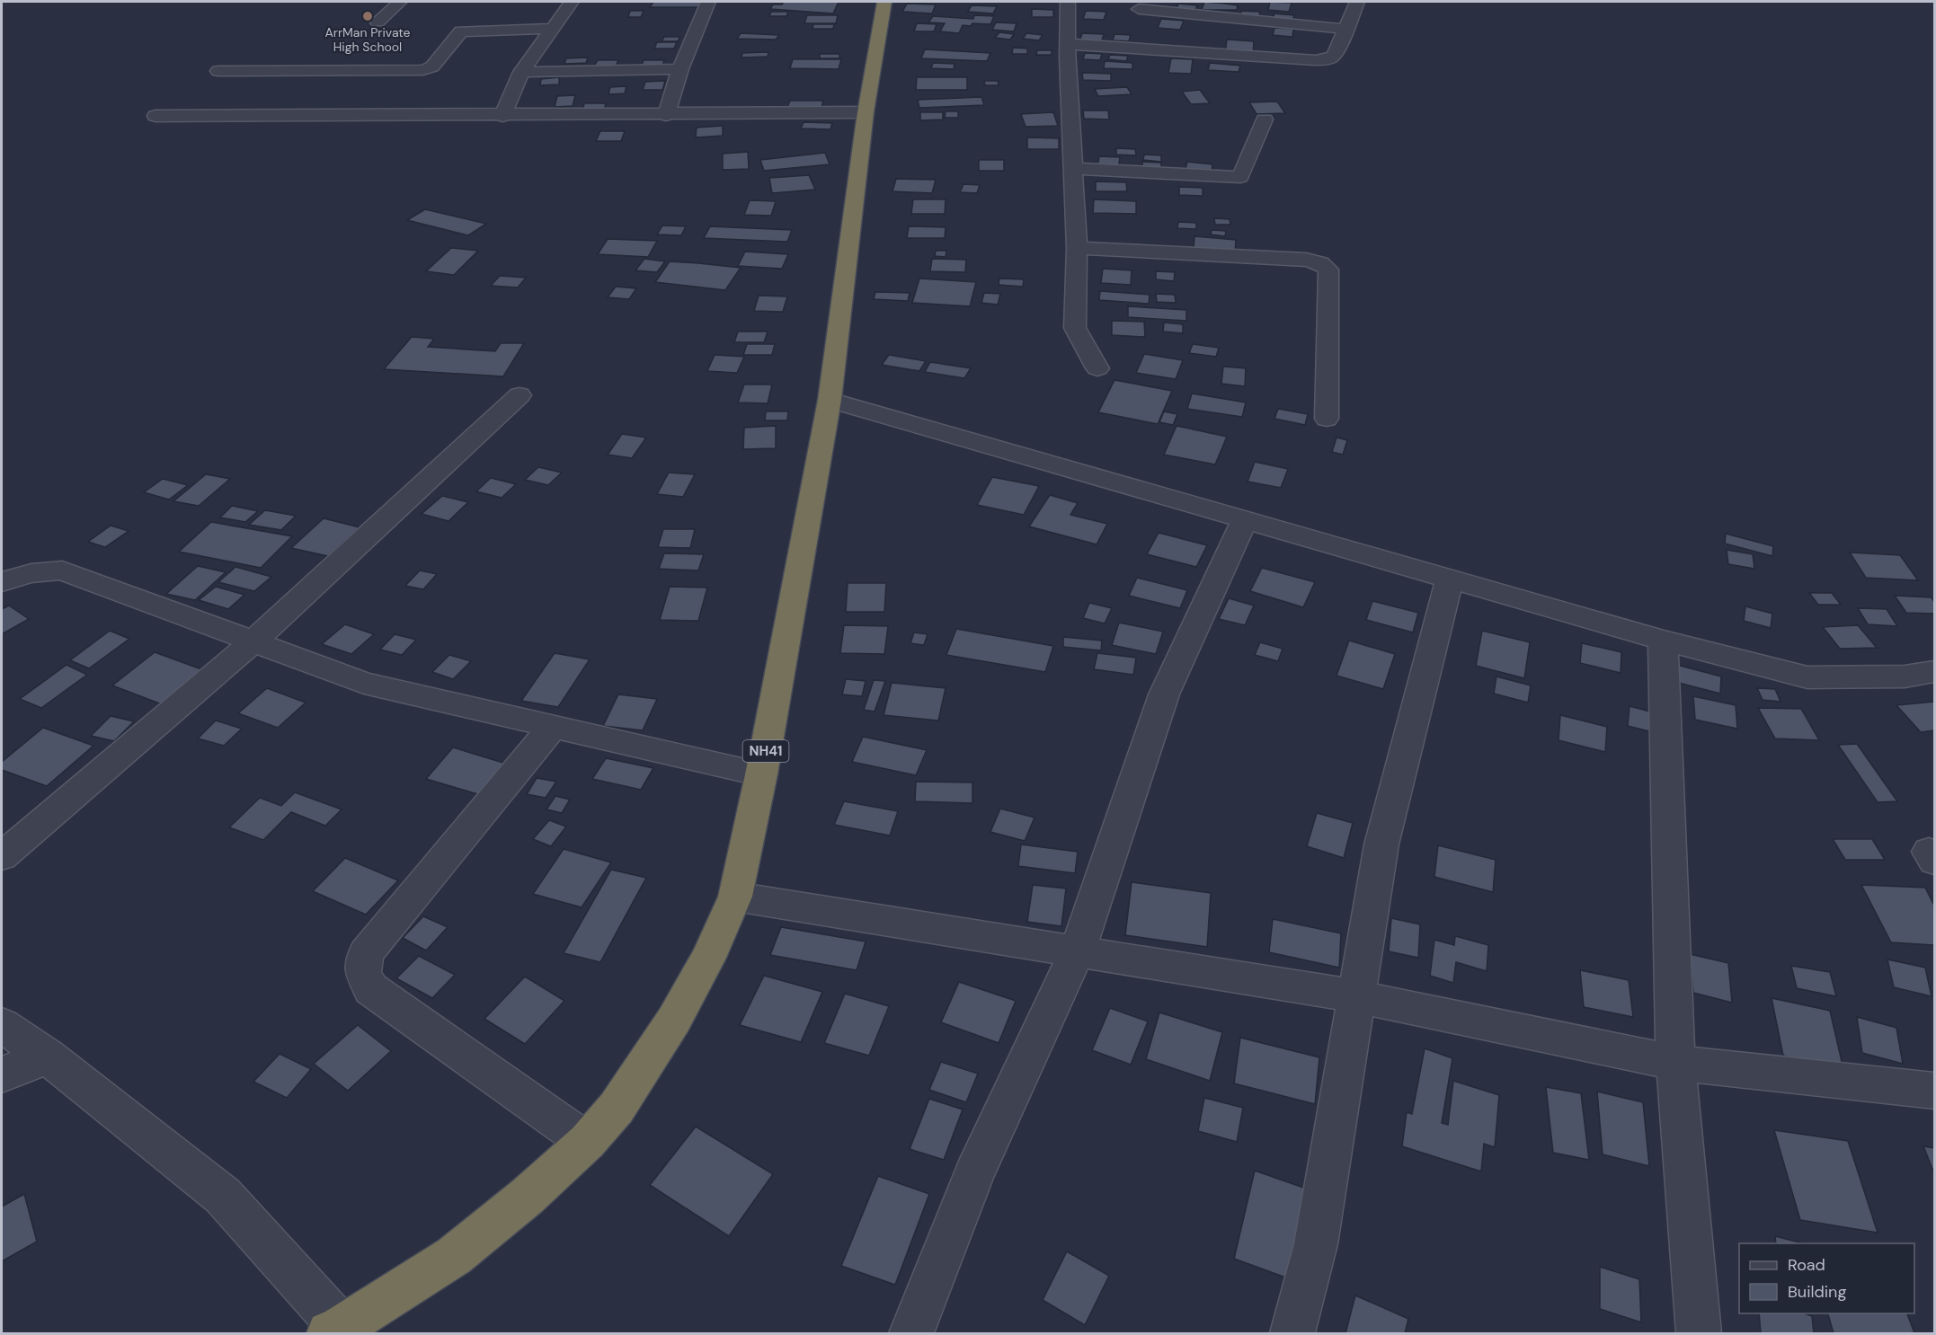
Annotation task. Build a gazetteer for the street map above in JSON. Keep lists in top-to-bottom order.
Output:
{
  "streets": {
    "highway": ["NH41"]
  },
  "places": ["ArrMan Private High School"],
  "legend": ["Road", "Building"]
}
